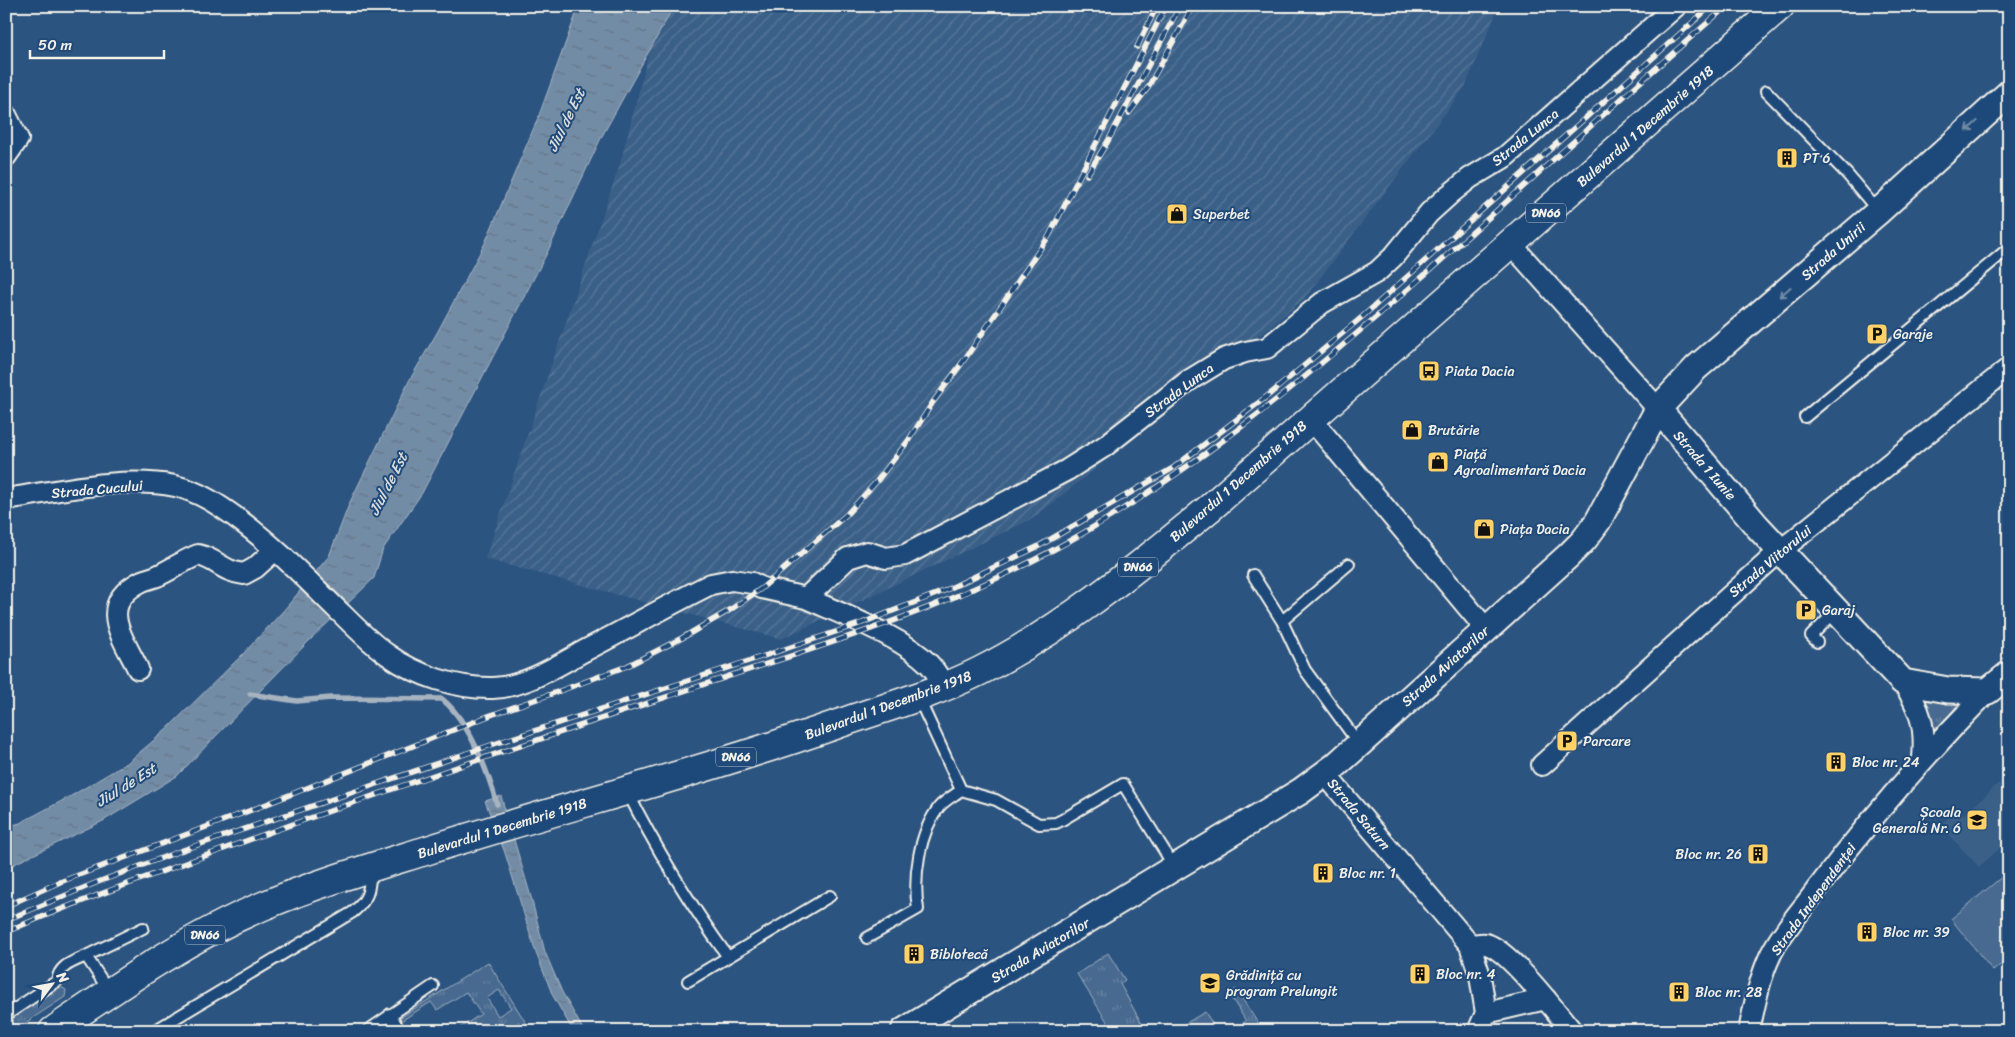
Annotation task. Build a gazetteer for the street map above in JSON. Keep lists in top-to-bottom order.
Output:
{
  "streets": {
    "main road": ["Bulevardul 1 Decembrie 1918", "DN66"],
    "street": [
      "Strada Lunca",
      "Strada Unirii",
      "Strada 1 Iunie",
      "Strada Cucului",
      "Strada Viitorului",
      "Strada Aviatorilor",
      "Strada Saturn",
      "Strada Independenței"
    ]
  },
  "crossings": [
    ["Bulevardul 1 Decembrie 1918", "Strada 1 Iunie"],
    ["Strada Lunca", "Strada Cucului"],
    ["Strada Unirii", "Strada 1 Iunie"],
    ["Strada Unirii", "Strada Aviatorilor"],
    ["Strada 1 Iunie", "Strada Viitorului"],
    ["Strada 1 Iunie", "Strada Aviatorilor"],
    ["Strada 1 Iunie", "Strada Independenței"],
    ["Strada Aviatorilor", "Strada Saturn"]
  ],
  "one_way": ["Strada Unirii"],
  "water": ["Jiul de Est"],
  "places": {
    "building": [
      "PT 6",
      "Bloc nr. 24",
      "Bloc nr. 26",
      "Bloc nr. 1",
      "Bloc nr. 39",
      "Biblotecă",
      "Bloc nr. 4",
      "Bloc nr. 28"
    ],
    "shop": [
      "Superbet",
      "Brutărie",
      "Piață Agroalimentară Dacia",
      "Piața Dacia"
    ],
    "parking": ["Garaje", "Garaj", "Parcare"],
    "bus stop": ["Piata Dacia"],
    "school or university": ["Școala Generală Nr. 6", "Grădiniță cu program Prelungit"]
  },
  "scale_bar": "50 m",
  "north": "top right"
}
